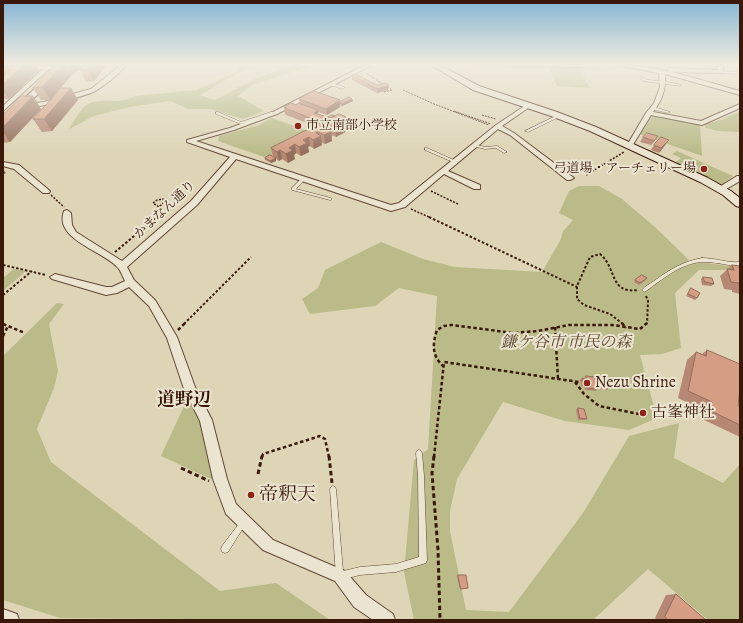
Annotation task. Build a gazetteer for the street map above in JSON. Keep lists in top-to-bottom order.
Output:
{
  "streets": {
    "street": ["かまなん通り"]
  },
  "districts": ["道野辺"],
  "parks": ["鎌ケ谷市 市民の森"],
  "places": [
    "市立南部小学校",
    "弓道場・アーチェリー場",
    "Nezu Shrine",
    "古峯神社",
    "帝釈天"
  ]
}
